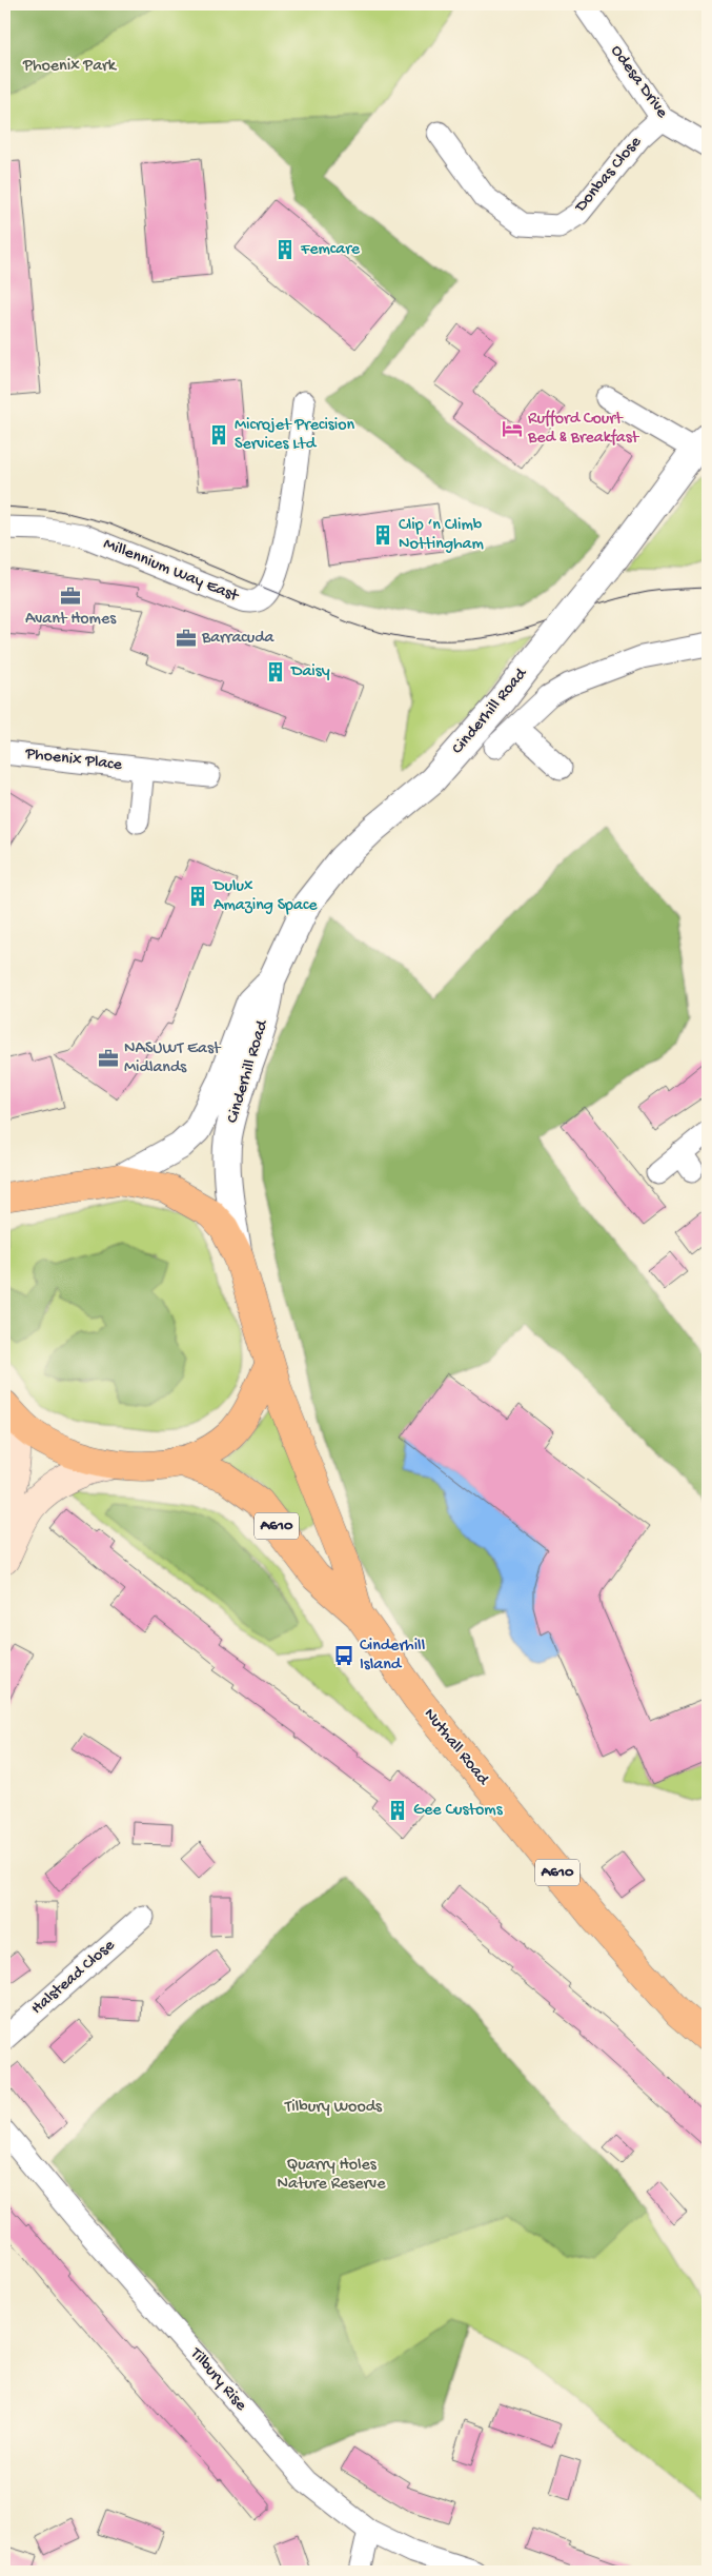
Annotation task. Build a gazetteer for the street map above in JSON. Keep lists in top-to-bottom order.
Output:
{
  "streets": {
    "highway": ["A610", "Nuthall Road"],
    "street": [
      "Odesa Drive",
      "Donbas Close",
      "Millennium Way East",
      "Cinderhill Road",
      "Phoenix Place",
      "Halstead Close",
      "Tilbury Rise"
    ]
  },
  "crossings": [
    ["Odesa Drive", "Donbas Close"],
    ["Cinderhill Road", "A610"],
    ["A610", "Nuthall Road"]
  ],
  "parks": ["Phoenix Park", "Tilbury Woods", "Quarry Holes Nature Reserve"],
  "places": {
    "building": [
      "Femcare",
      "Microjet Precision Services Ltd",
      "Clip ‘n Climb Nottingham",
      "Daisy",
      "Dulux Amazing Space",
      "Gee Customs"
    ],
    "hotel": ["Rufford Court Bed & Breakfast"],
    "office": ["Avant Homes", "Barracuda", "NASUWT East Midlands"],
    "bus stop": ["Cinderhill Island"]
  }
}
